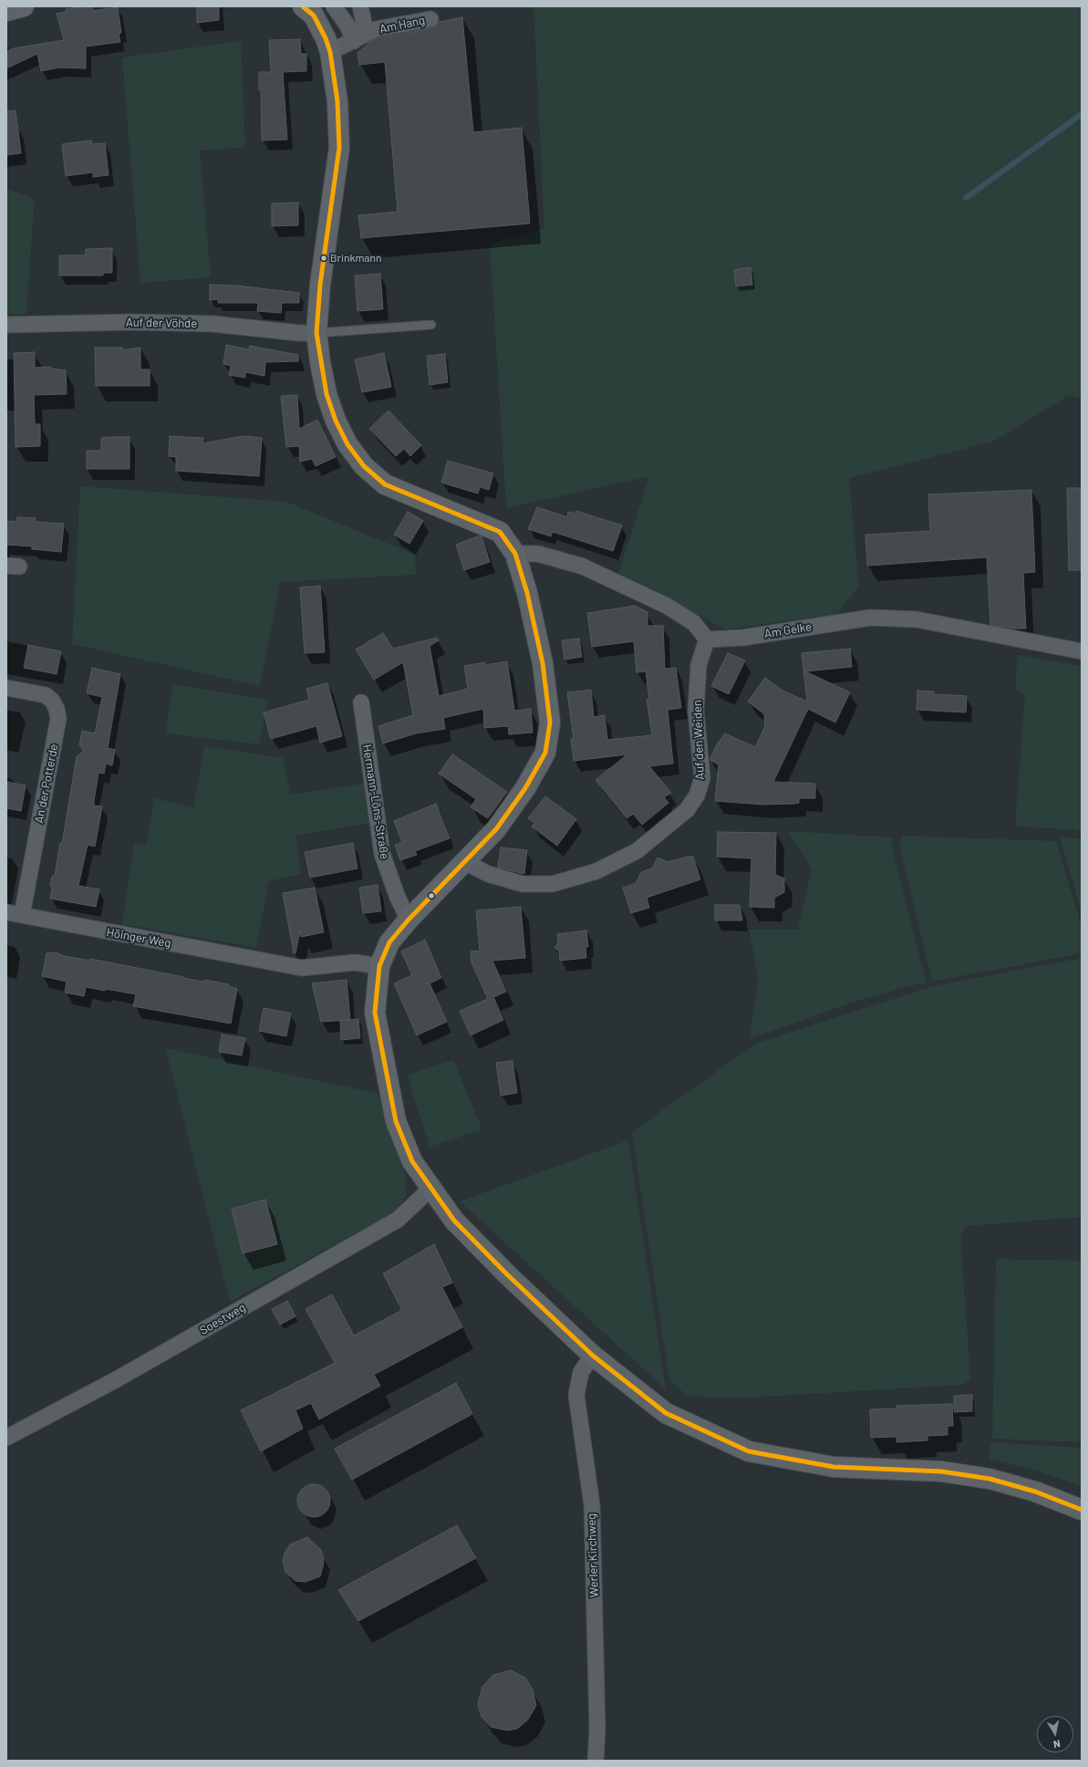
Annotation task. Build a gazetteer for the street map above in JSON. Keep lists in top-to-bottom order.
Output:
{
  "streets": {
    "street": [
      "Am Hang",
      "Auf der Vöhde",
      "Am Gelke",
      "Auf den Weiden",
      "An der Potterde",
      "Hermann-Löns-Straße",
      "Höinger Weg",
      "Soestweg",
      "Werler Kirchweg"
    ]
  },
  "crossings": [
    ["Am Gelke", "Auf den Weiden"],
    ["An der Potterde", "Höinger Weg"]
  ],
  "places": ["Brinkmann"],
  "north": "bottom"
}
